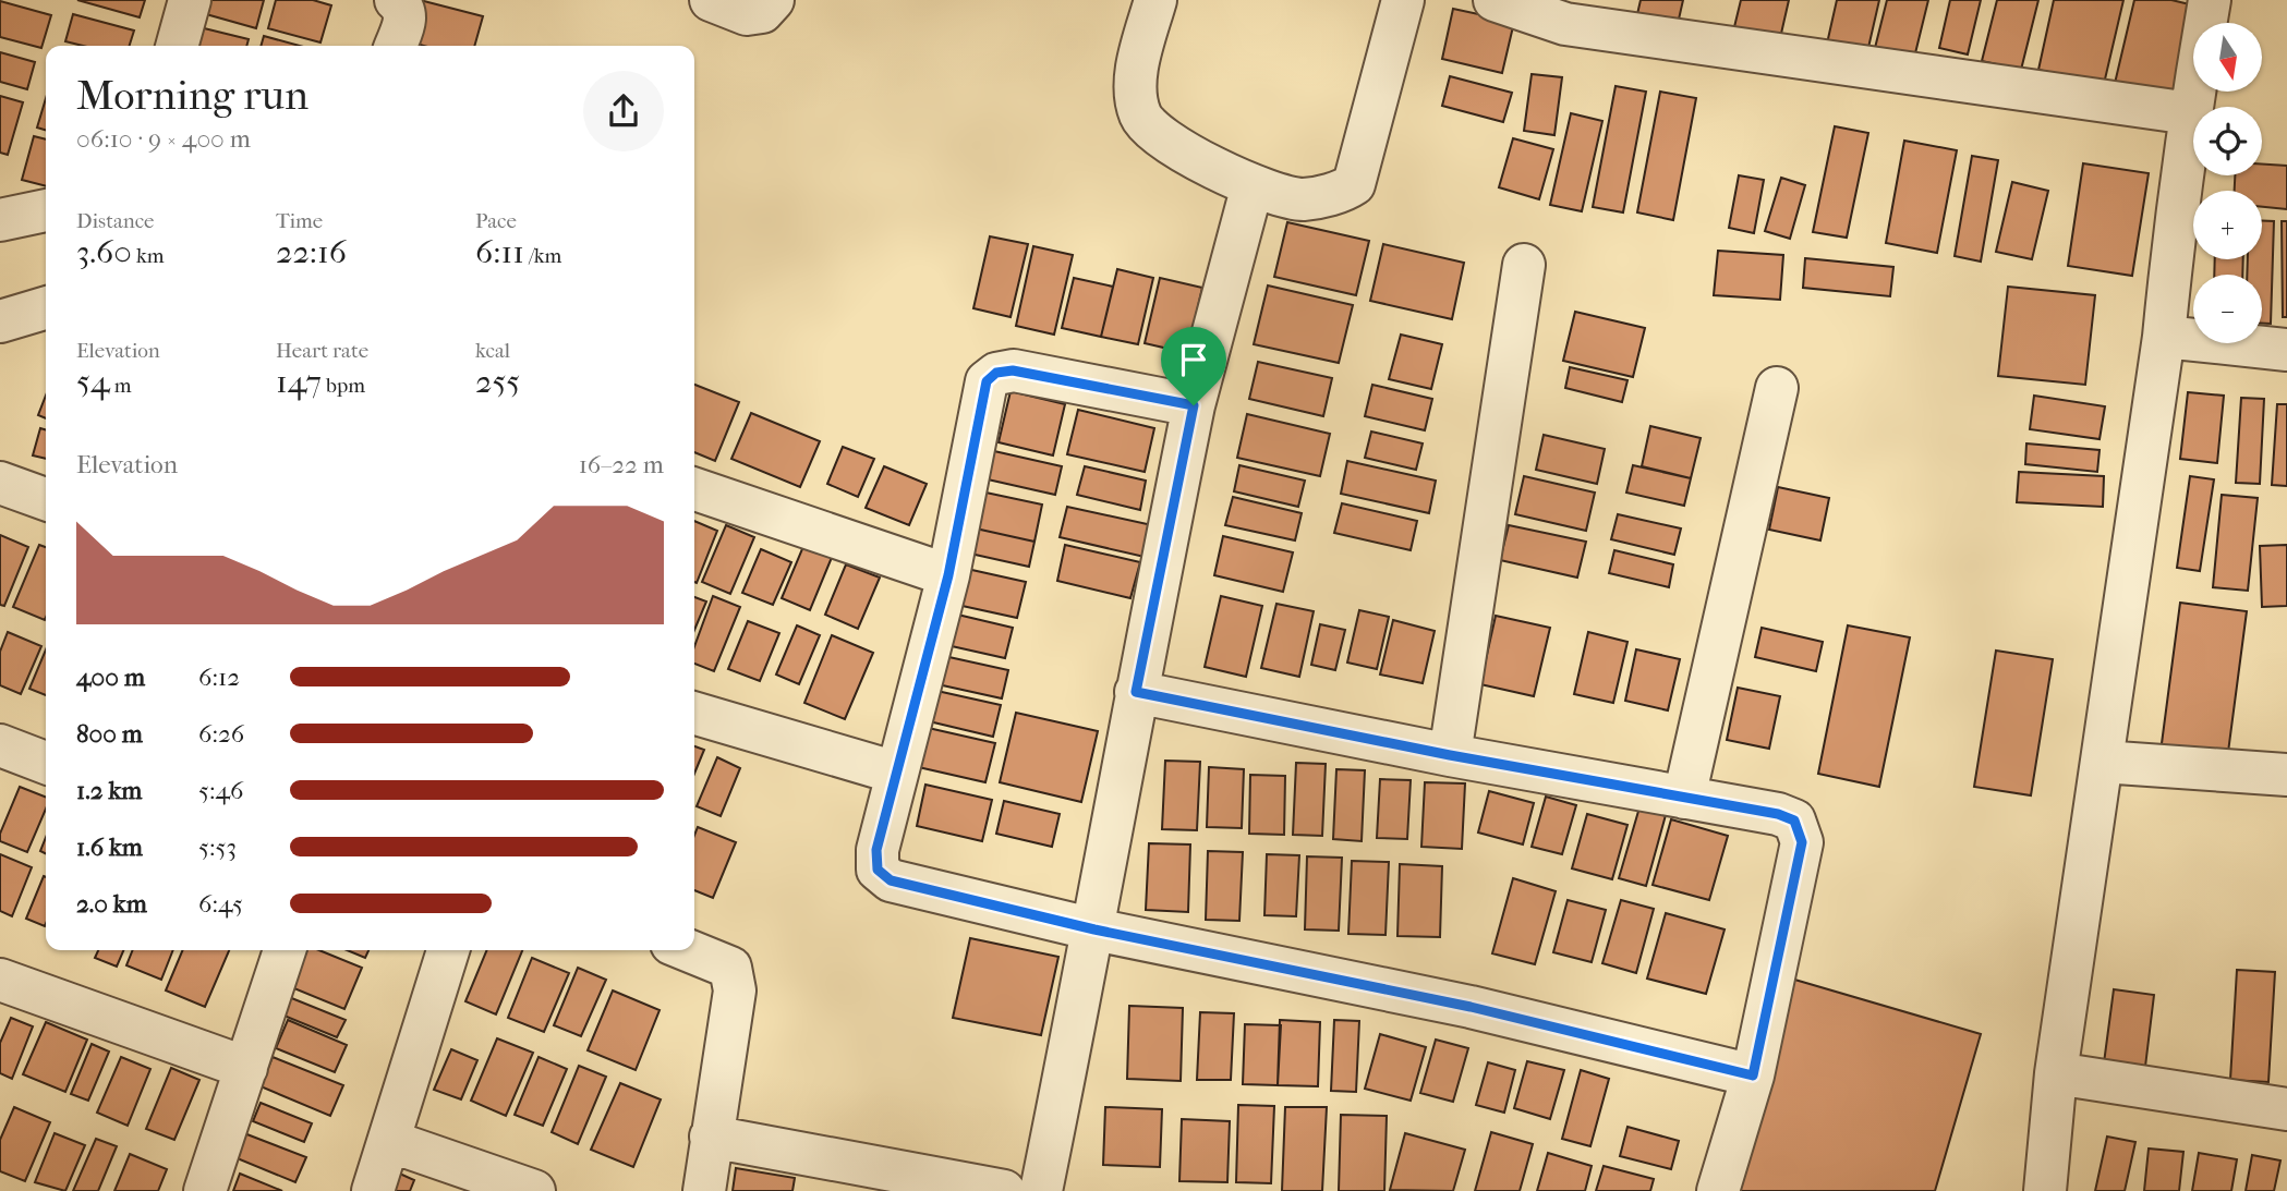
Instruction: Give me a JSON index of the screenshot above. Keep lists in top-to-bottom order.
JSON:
{
  "north": "bottom",
  "page": {
    "map_buttons": ["+", "−"],
    "heading": ["Morning run", "06:10 · 9 × 400 m"],
    "stats": [
      ["Distance", "3.60 km"],
      ["Time", "22:16"],
      ["Pace", "6:11 /km"],
      ["Elevation", "54 m"],
      ["Heart rate", "147 bpm"],
      ["kcal", "255"]
    ],
    "chart": ["Elevation", "16–22 m"],
    "list": [
      {
        "name": "400 m",
        "note": "6:12"
      },
      {
        "name": "800 m",
        "note": "6:26"
      },
      {
        "name": "1.2 km",
        "note": "5:46"
      },
      {
        "name": "1.6 km",
        "note": "5:53"
      },
      {
        "name": "2.0 km",
        "note": "6:45"
      }
    ]
  }
}
